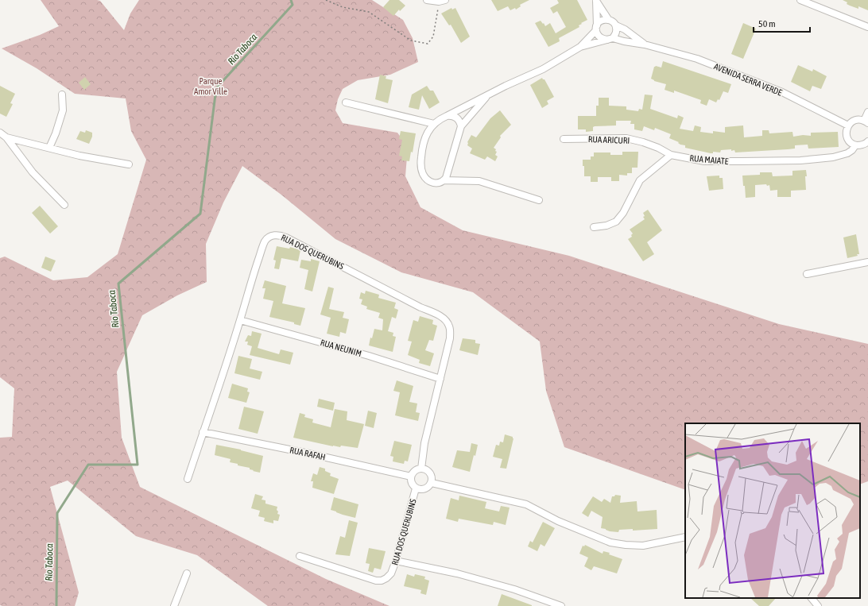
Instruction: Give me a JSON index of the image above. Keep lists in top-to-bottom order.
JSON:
{
  "streets": {
    "street": [
      "AVENIDA SERRA VERDE",
      "RUA ARICURI",
      "RUA MAIATE",
      "RUA DOS QUERUBINS",
      "RUA NEUNIM",
      "RUA RAFAH"
    ]
  },
  "crossings": [
    ["RUA ARICURI", "RUA MAIATE"],
    ["RUA DOS QUERUBINS", "RUA NEUNIM"],
    ["RUA DOS QUERUBINS", "RUA RAFAH"]
  ],
  "water": ["Rio Taboca"],
  "parks": ["Parque Amor Ville"],
  "scale_bar": "50 m"
}
